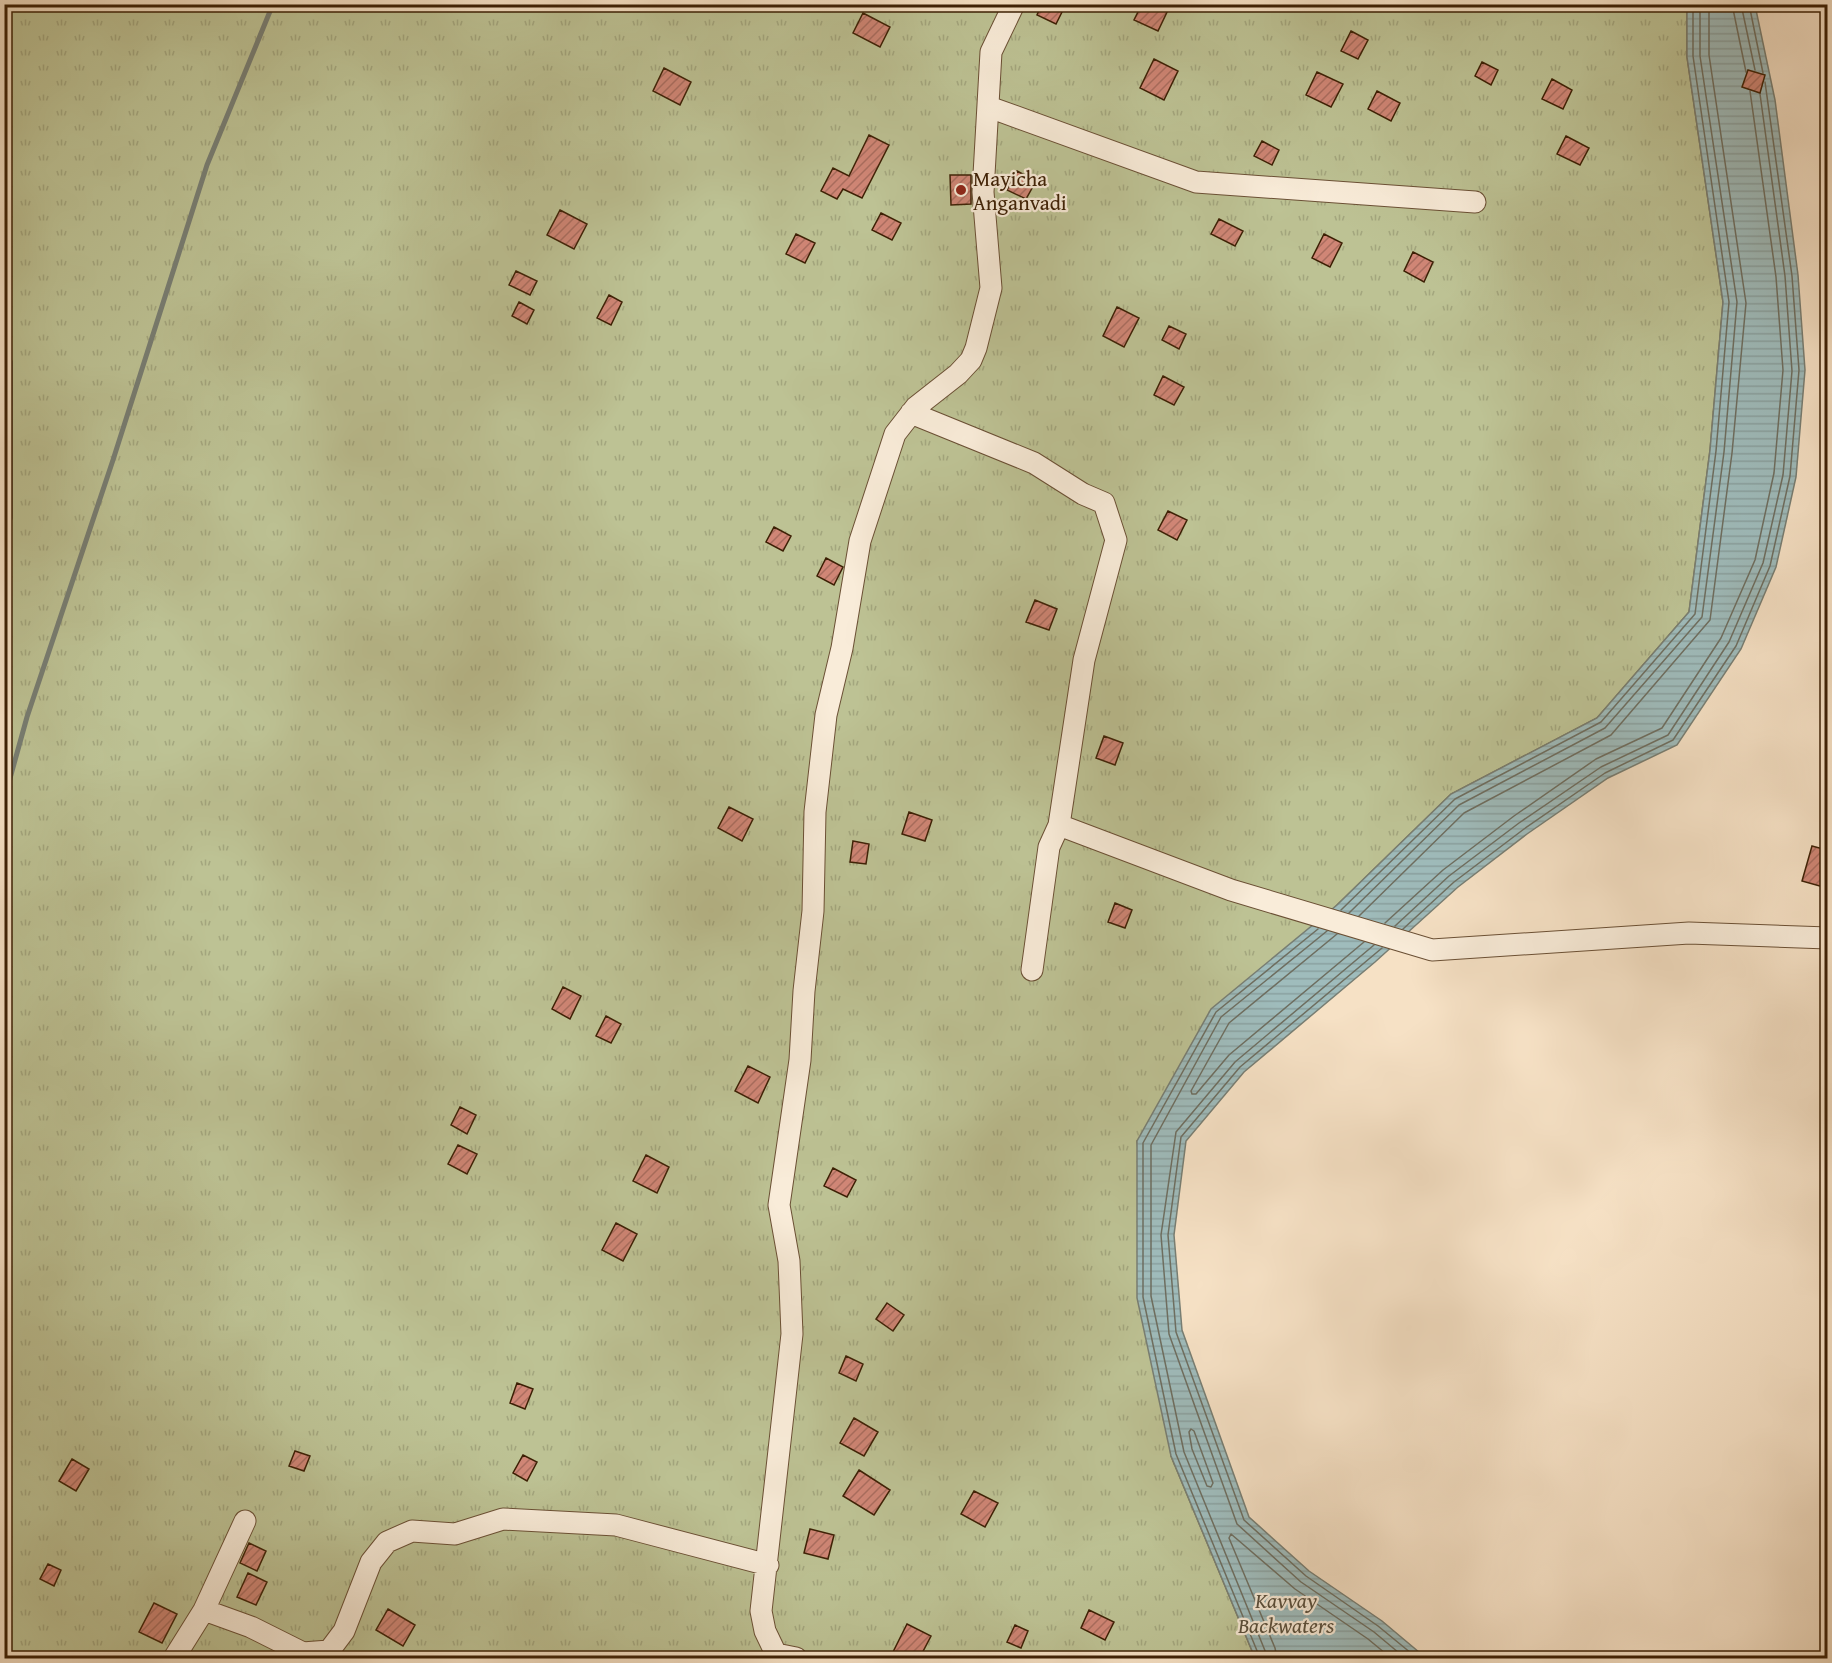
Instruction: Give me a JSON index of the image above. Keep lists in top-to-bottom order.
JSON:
{
  "water": ["Kavvay Backwaters"],
  "places": ["Mayicha Anganvadi"]
}
